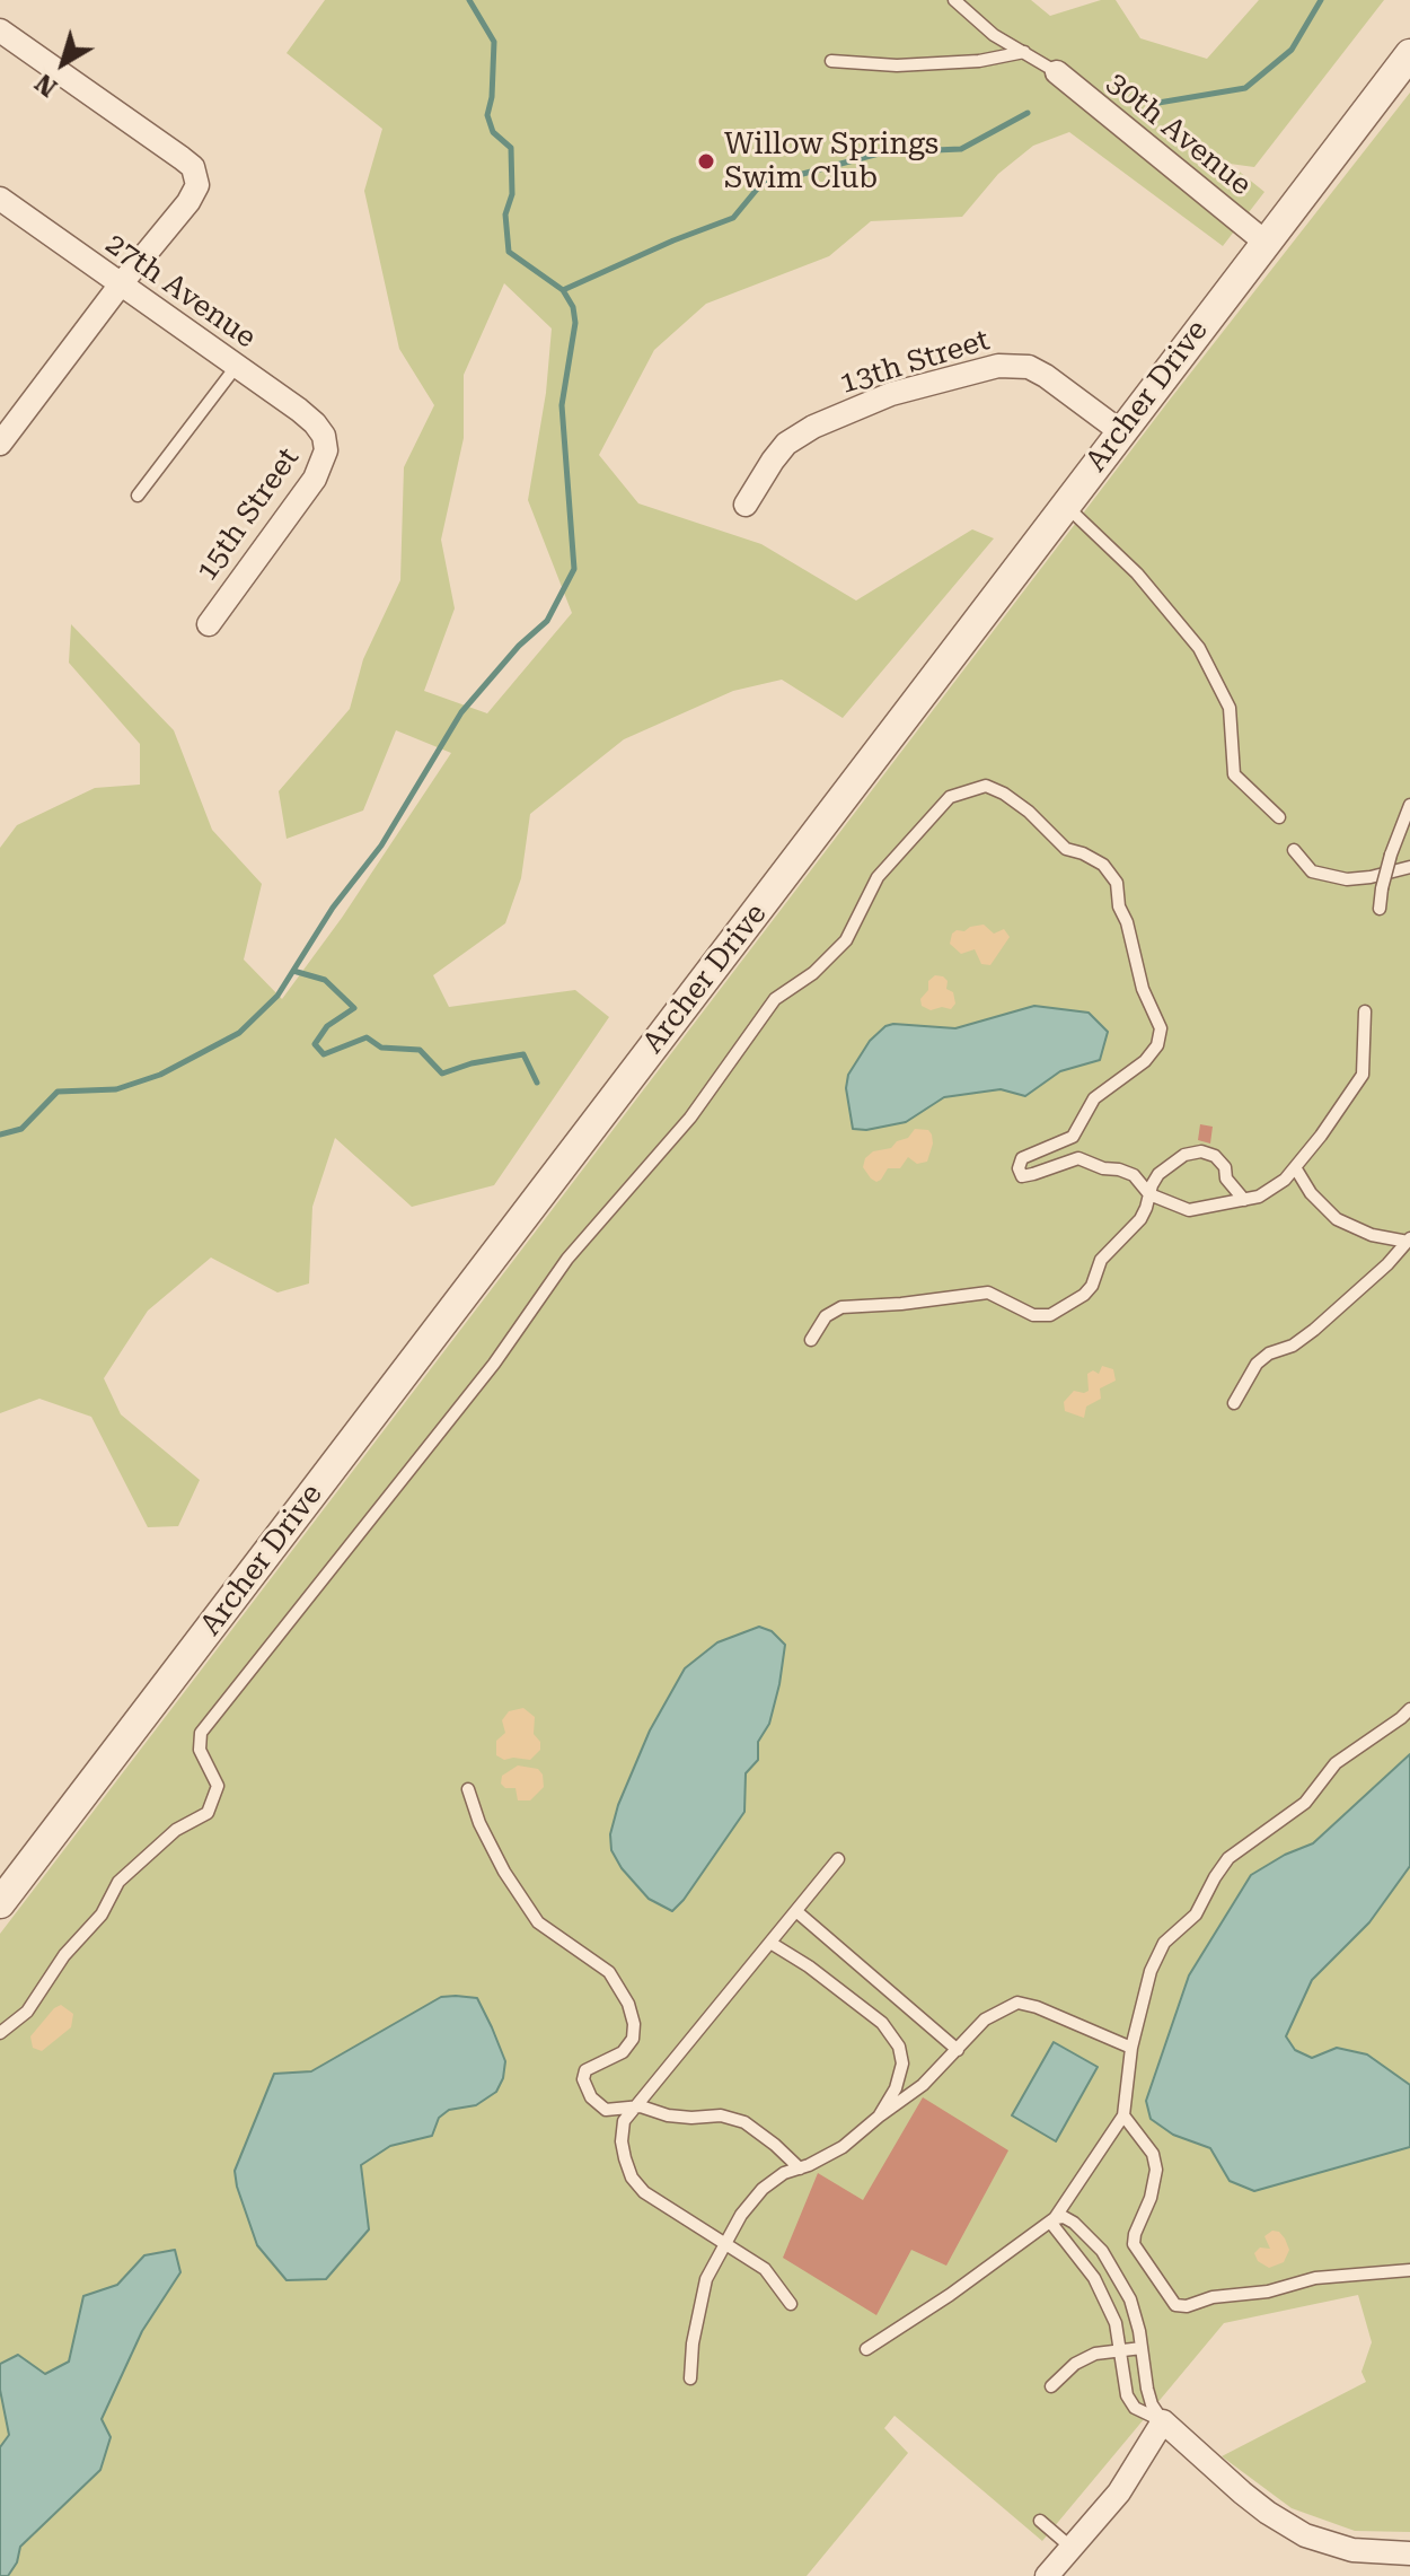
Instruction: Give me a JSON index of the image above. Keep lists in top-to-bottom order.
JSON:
{
  "streets": {
    "street": [
      "30th Avenue",
      "27th Avenue",
      "13th Street",
      "Archer Drive",
      "15th Street"
    ]
  },
  "crossings": [
    ["30th Avenue", "Archer Drive"],
    ["27th Avenue", "15th Street"],
    ["13th Street", "Archer Drive"]
  ],
  "places": ["Willow Springs Swim Club"],
  "north": "bottom left"
}
